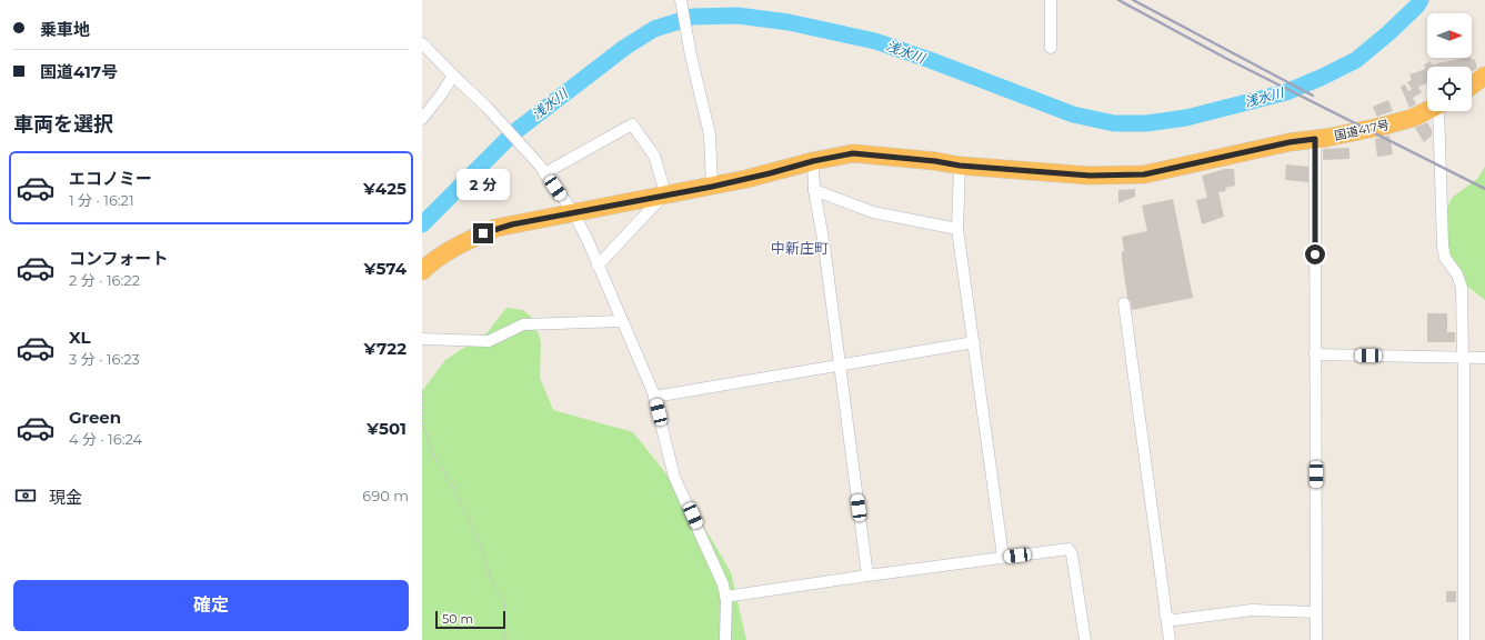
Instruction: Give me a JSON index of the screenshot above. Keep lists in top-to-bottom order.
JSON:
{
  "streets": {
    "highway": ["国道417号"]
  },
  "districts": ["中新庄町"],
  "water": ["浅水川"],
  "scale_bar": "50 m",
  "north": "right",
  "page": {
    "banner": ["乗車地", "国道417号"],
    "heading": "車両を選択",
    "list": [
      {
        "name": "エコノミー",
        "note": "1 分 · 16:21",
        "value": "¥425"
      },
      {
        "name": "コンフォート",
        "note": "2 分 · 16:22",
        "value": "¥574"
      },
      {
        "name": "XL",
        "note": "3 分 · 16:23",
        "value": "¥722"
      },
      {
        "name": "Green",
        "note": "4 分 · 16:24",
        "value": "¥501"
      }
    ],
    "bubble": "2 分",
    "pay": ["現金", "690 m"],
    "buttons": "確定",
    "scale": "50 m"
  }
}
